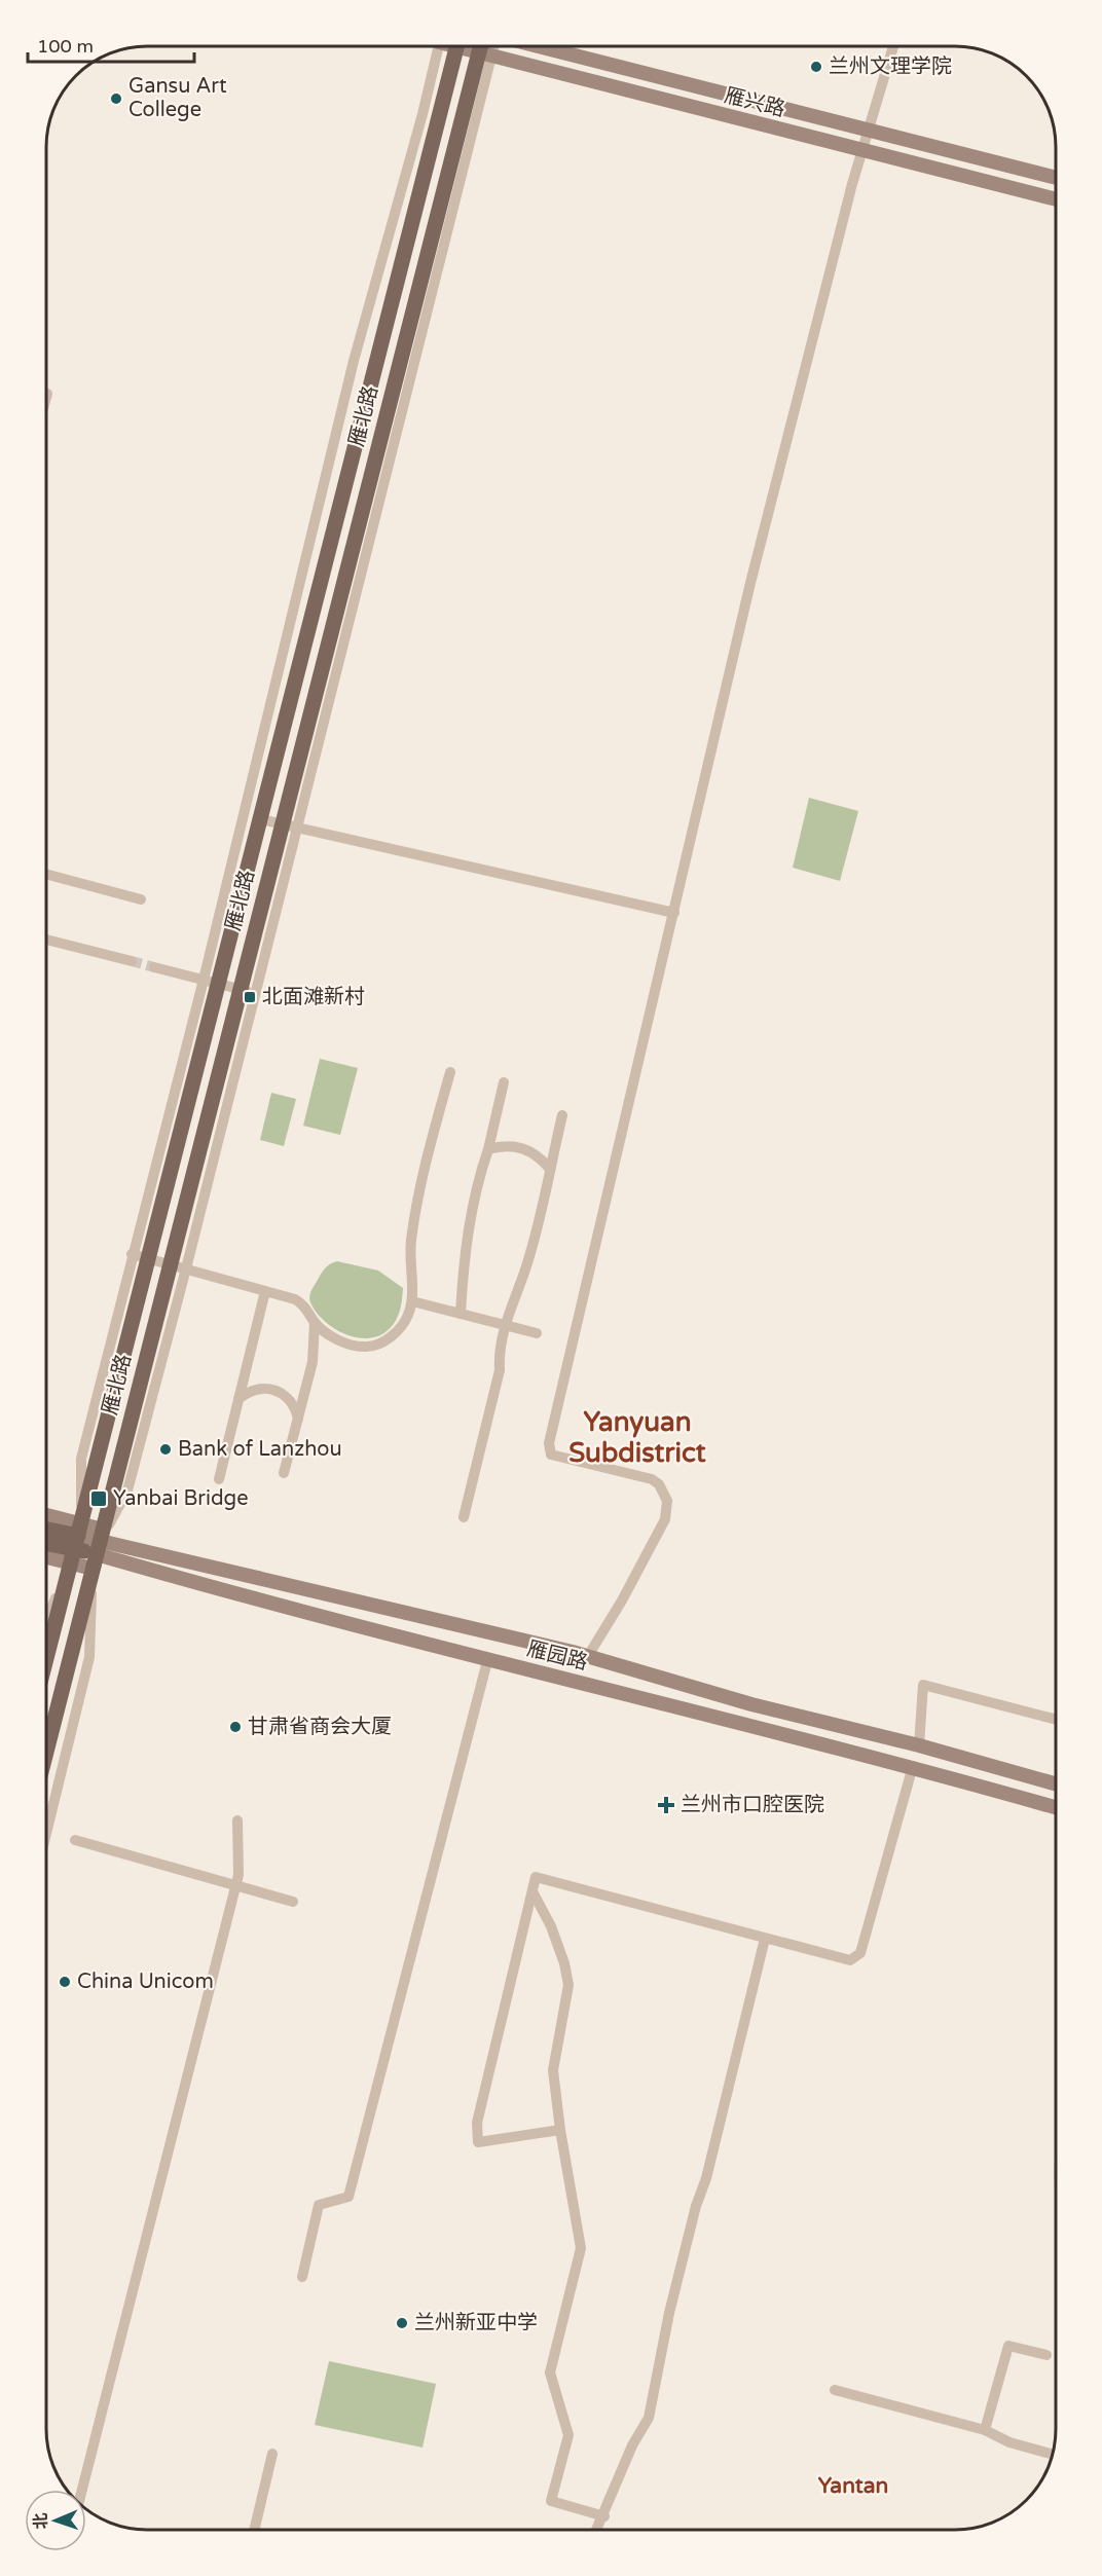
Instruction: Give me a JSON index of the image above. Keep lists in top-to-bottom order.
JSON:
{
  "streets": {
    "main road": ["雁兴路", "雁北路", "雁园路"]
  },
  "crossings": [
    ["雁兴路", "雁北路"],
    ["雁北路", "雁园路"]
  ],
  "districts": ["Yanyuan Subdistrict", "Yantan"],
  "places": {
    "other": [
      "兰州文理学院",
      "Gansu Art College",
      "Bank of Lanzhou",
      "甘肃省商会大厦",
      "China Unicom",
      "兰州新亚中学"
    ],
    "transit": ["北面滩新村", "Yanbai Bridge"],
    "health": ["兰州市口腔医院"]
  },
  "scale_bar": "100 m",
  "north": "left"
}
